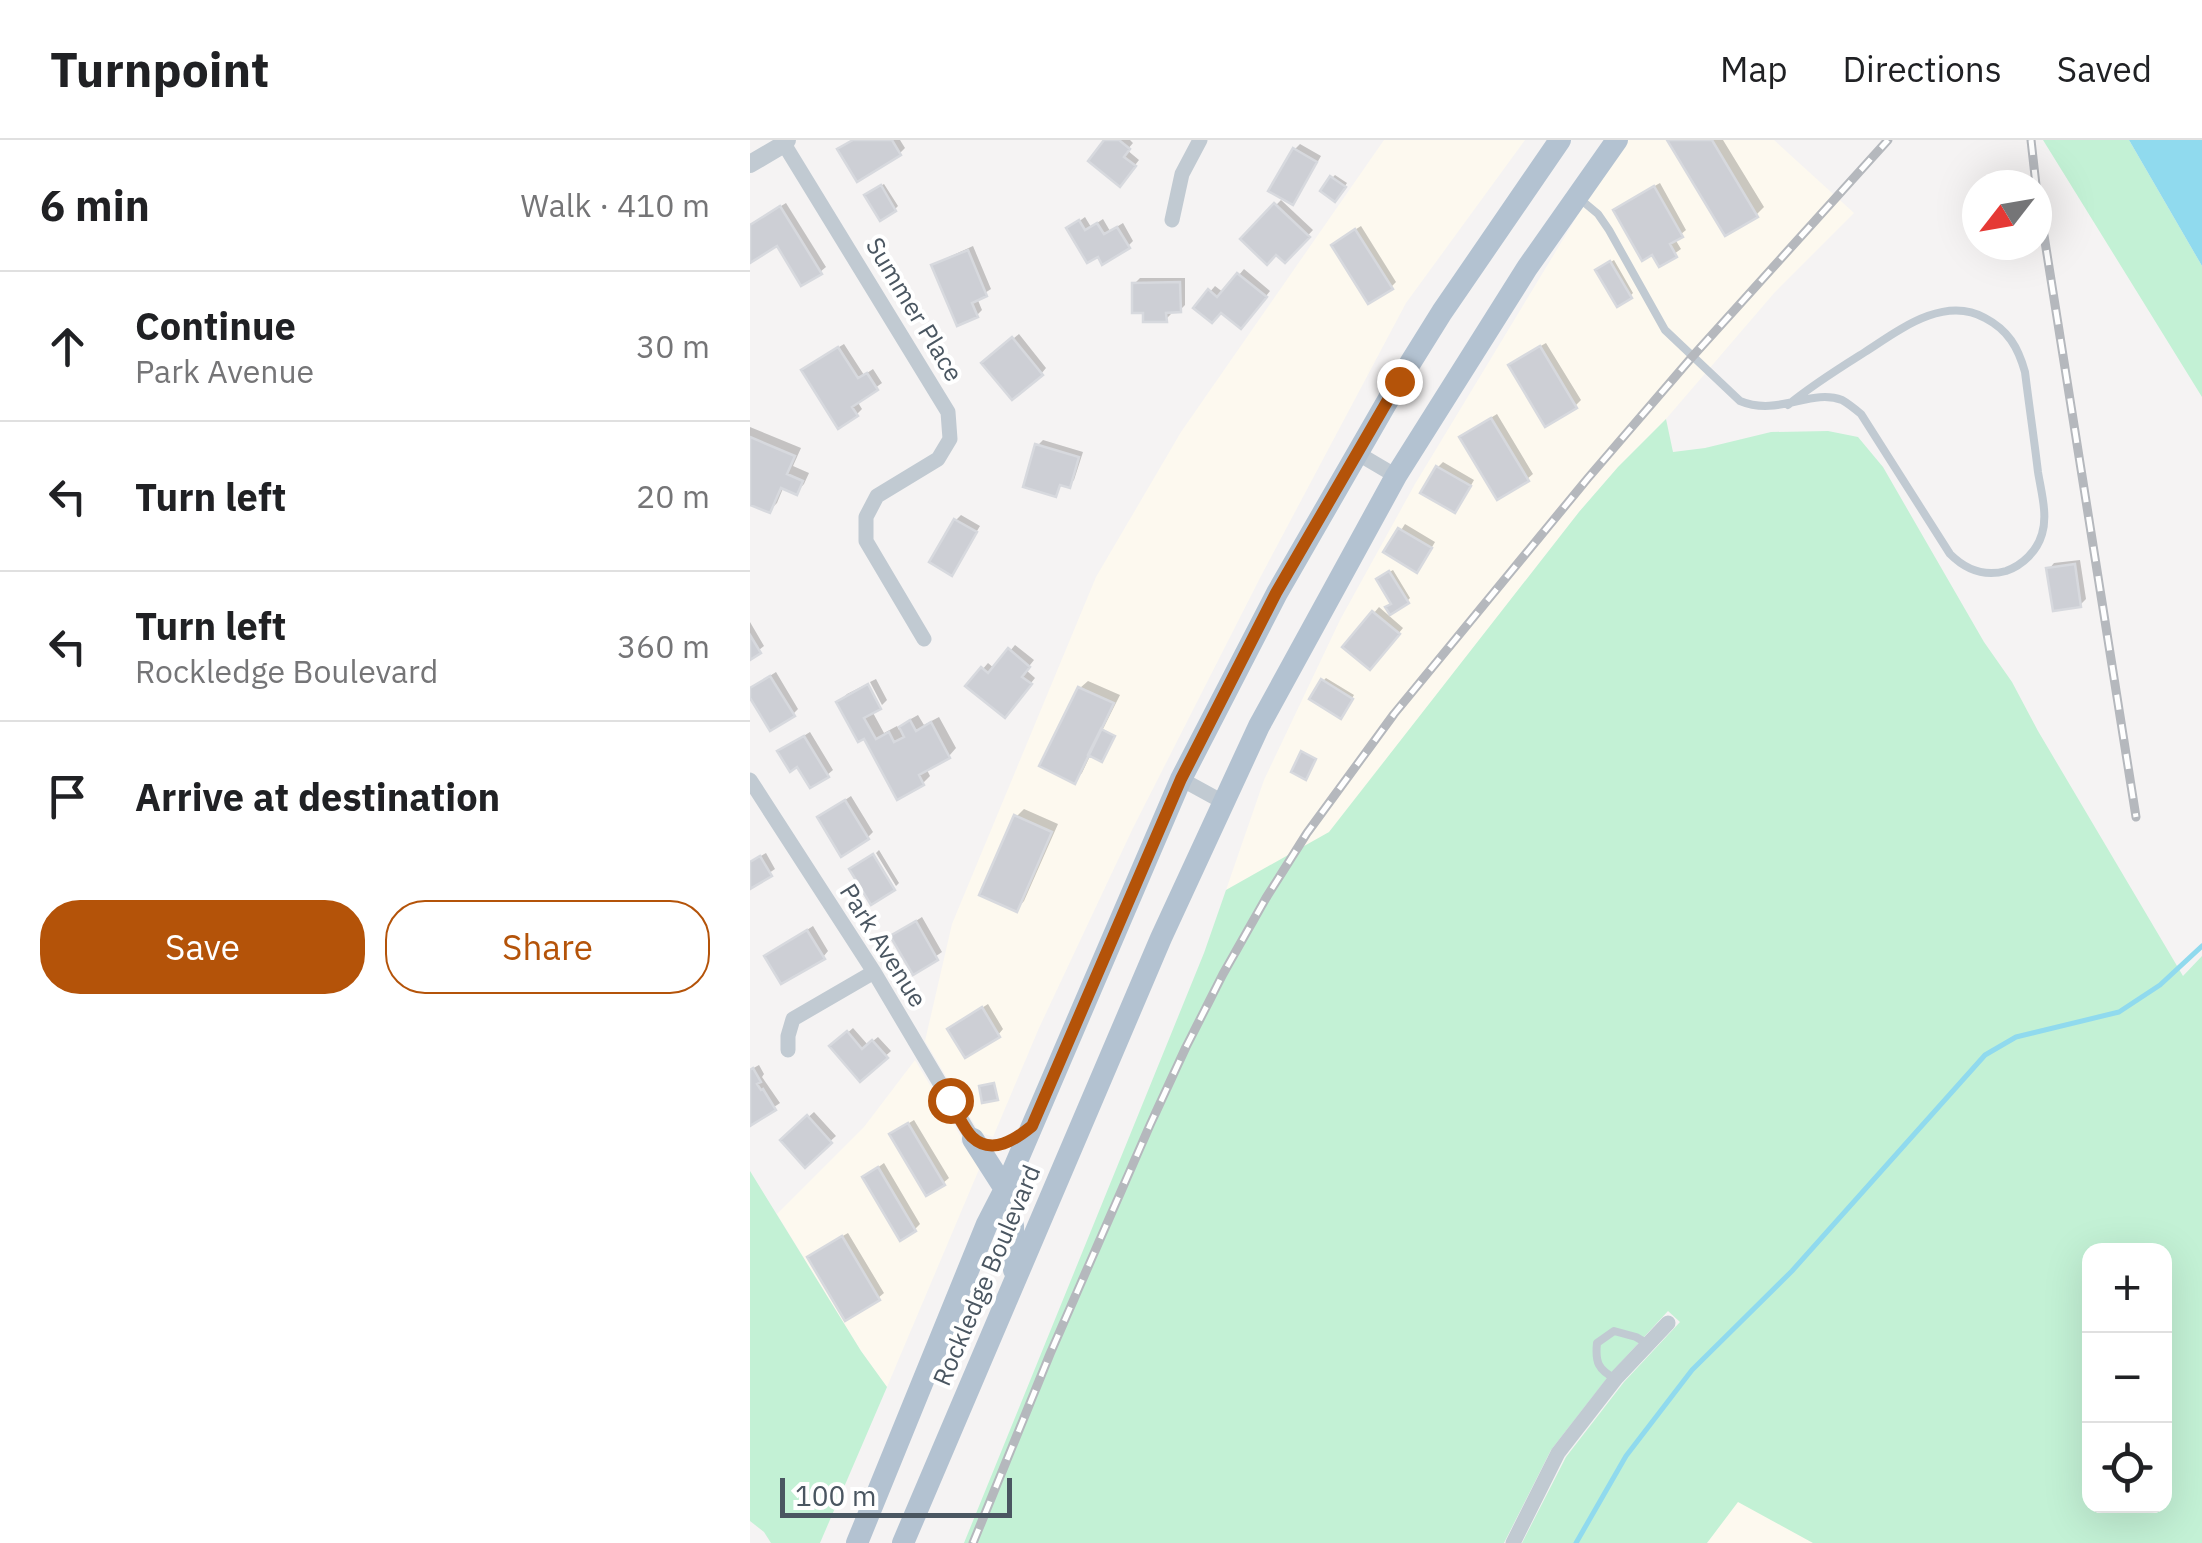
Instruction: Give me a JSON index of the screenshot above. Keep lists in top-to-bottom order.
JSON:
{
  "streets": {
    "main road": ["Rockledge Boulevard"],
    "street": ["Summer Place", "Park Avenue"]
  },
  "scale_bar": "100 m",
  "north": "bottom left",
  "page": {
    "header": "Turnpoint",
    "nav": ["Map", "Directions", "Saved"],
    "heading": ["6 min", "Walk · 410 m"],
    "list": [
      ["Continue", "Park Avenue", "30 m"],
      ["Turn left", "20 m"],
      ["Turn left", "Rockledge Boulevard", "360 m"],
      "Arrive at destination"
    ],
    "buttons": ["Save", "Share"],
    "map_buttons": ["+", "−"],
    "scale": "100 m"
  }
}
